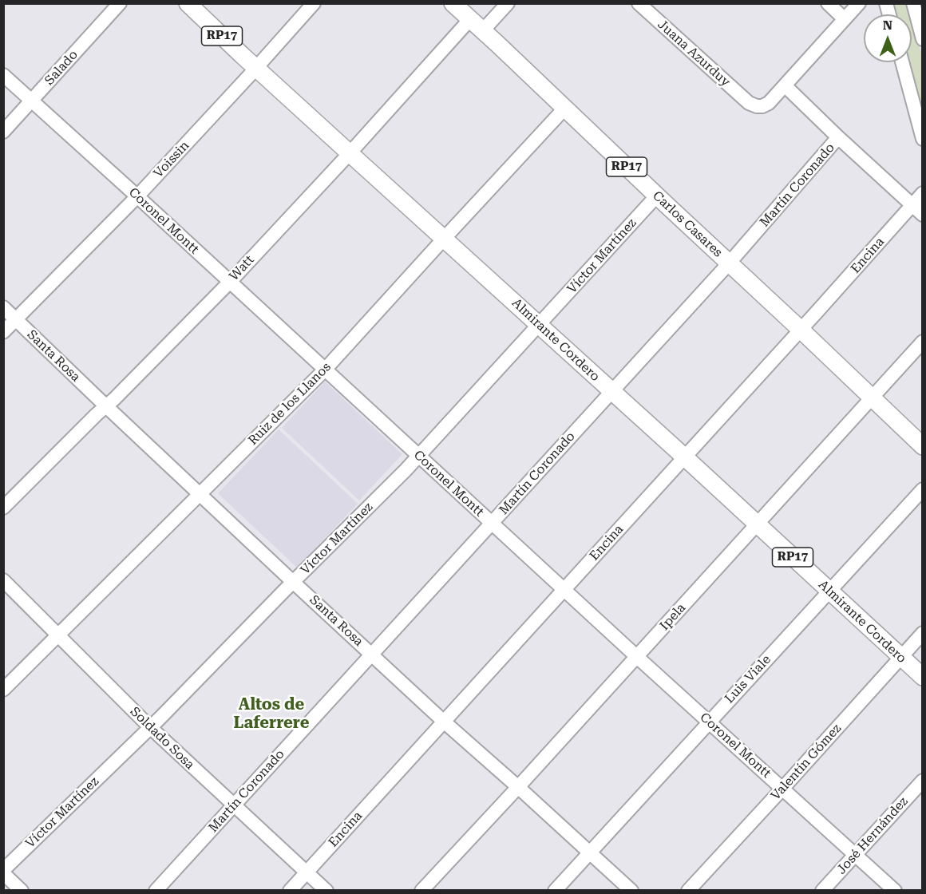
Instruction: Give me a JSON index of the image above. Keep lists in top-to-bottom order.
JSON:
{
  "streets": {
    "main road": ["RP17", "Carlos Casares", "Almirante Cordero"],
    "street": [
      "Juana Azurduy",
      "Salado",
      "Voissin",
      "Martín Coronado",
      "Coronel Montt",
      "Encina",
      "Víctor Martínez",
      "Watt",
      "Santa Rosa",
      "Ruiz de los Llanos",
      "Ipela",
      "Luis Viale",
      "Soldado Sosa",
      "Valentín Gómez",
      "José Hernández"
    ]
  },
  "crossings": [
    ["Salado", "Coronel Montt"],
    ["Voissin", "Coronel Montt"],
    ["Voissin", "Almirante Cordero"],
    ["Voissin", "Santa Rosa"],
    ["Martín Coronado", "Coronel Montt"],
    ["Martín Coronado", "Carlos Casares"],
    ["Martín Coronado", "Almirante Cordero"],
    ["Martín Coronado", "Santa Rosa"],
    ["Martín Coronado", "Soldado Sosa"],
    ["Coronel Montt", "Encina"],
    ["Coronel Montt", "Víctor Martínez"],
    ["Coronel Montt", "Watt"],
    ["Coronel Montt", "Ruiz de los Llanos"],
    ["Coronel Montt", "Ipela"],
    ["Coronel Montt", "Luis Viale"],
    ["Coronel Montt", "Valentín Gómez"],
    ["Coronel Montt", "José Hernández"],
    ["Carlos Casares", "Encina"],
    ["Carlos Casares", "Víctor Martínez"],
    ["Carlos Casares", "Watt"],
    ["Carlos Casares", "Ruiz de los Llanos"],
    ["Carlos Casares", "Ipela"],
    ["Encina", "Almirante Cordero"],
    ["Encina", "Santa Rosa"],
    ["Encina", "Soldado Sosa"],
    ["Víctor Martínez", "Almirante Cordero"],
    ["Víctor Martínez", "Santa Rosa"],
    ["Víctor Martínez", "Soldado Sosa"],
    ["Watt", "Almirante Cordero"],
    ["Watt", "Santa Rosa"],
    ["Almirante Cordero", "Ruiz de los Llanos"],
    ["Almirante Cordero", "Ipela"],
    ["Almirante Cordero", "Luis Viale"],
    ["Almirante Cordero", "Valentín Gómez"],
    ["Santa Rosa", "Ruiz de los Llanos"],
    ["Santa Rosa", "Ipela"],
    ["Santa Rosa", "Luis Viale"],
    ["Ruiz de los Llanos", "Soldado Sosa"]
  ],
  "districts": ["Altos de Laferrere"],
  "north": "top"
}
